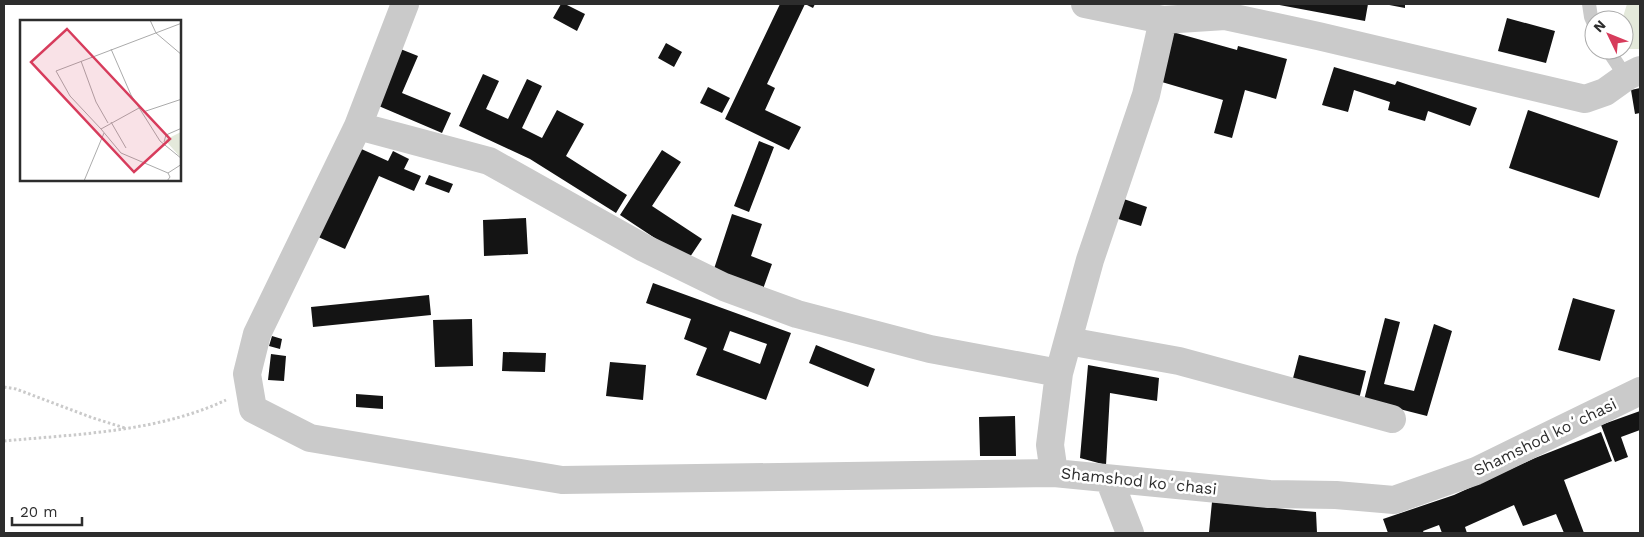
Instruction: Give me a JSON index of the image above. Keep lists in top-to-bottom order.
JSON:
{
  "streets": {
    "street": ["Shamshod koʻchasi"]
  },
  "scale_bar": "20 m",
  "north": "top left"
}
